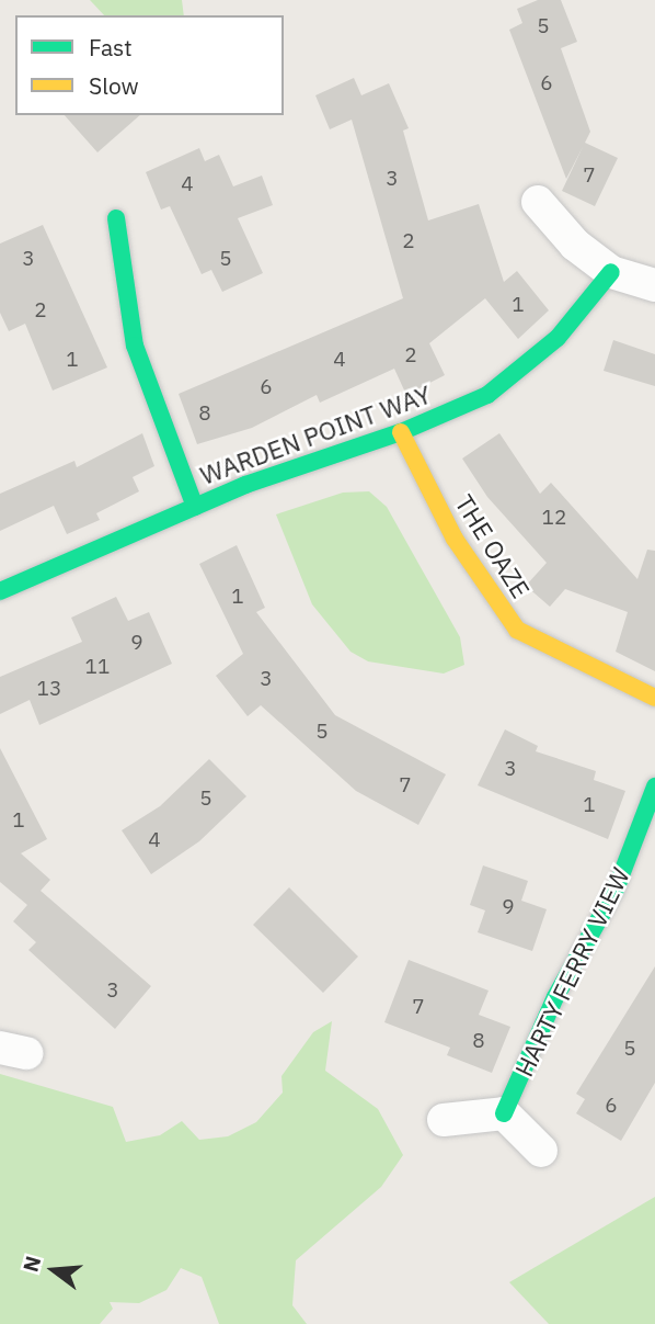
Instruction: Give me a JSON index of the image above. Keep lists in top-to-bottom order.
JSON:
{
  "streets": {
    "street": ["WARDEN POINT WAY", "THE OAZE", "HARTY FERRY VIEW"]
  },
  "crossings": [
    ["WARDEN POINT WAY", "THE OAZE"]
  ],
  "house_numbers": [
    "5",
    "6",
    "7",
    "3",
    "4",
    "2",
    "3",
    "5",
    "1",
    "2",
    "2",
    "1",
    "4",
    "6",
    "8",
    "12",
    "1",
    "9",
    "11",
    "3",
    "13",
    "5",
    "3",
    "7",
    "5",
    "1",
    "1",
    "4",
    "9",
    "3",
    "7",
    "8",
    "5",
    "6"
  ],
  "legend": ["Fast", "Slow"],
  "north": "left"
}
